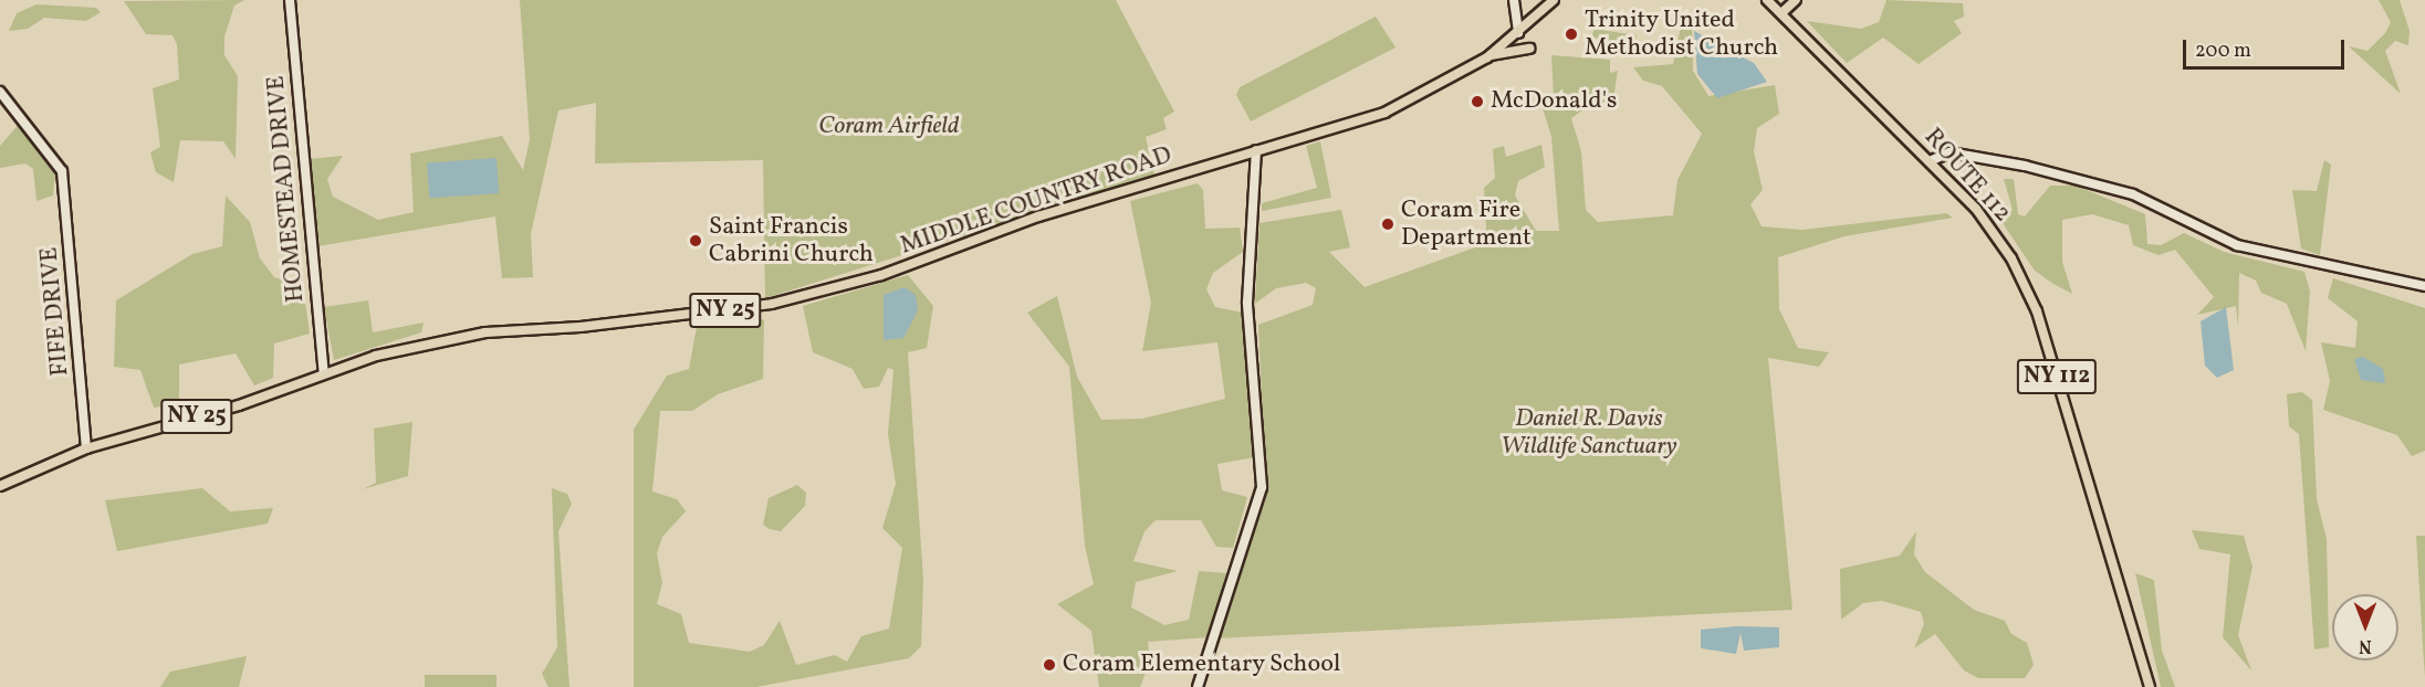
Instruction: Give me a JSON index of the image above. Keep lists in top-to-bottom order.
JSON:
{
  "streets": {
    "main road": [
      "ROUTE 112",
      "HOMESTEAD DRIVE",
      "MIDDLE COUNTRY ROAD",
      "NY 25",
      "FIFE DRIVE",
      "NY 112"
    ]
  },
  "crossings": [
    ["HOMESTEAD DRIVE", "MIDDLE COUNTRY ROAD"],
    ["MIDDLE COUNTRY ROAD", "FIFE DRIVE"]
  ],
  "parks": ["Coram Airfield", "Daniel R. Davis Wildlife Sanctuary"],
  "places": [
    "Trinity United Methodist Church",
    "McDonald's",
    "Coram Fire Department",
    "Saint Francis Cabrini Church",
    "Coram Elementary School"
  ],
  "scale_bar": "200 m",
  "north": "bottom"
}
